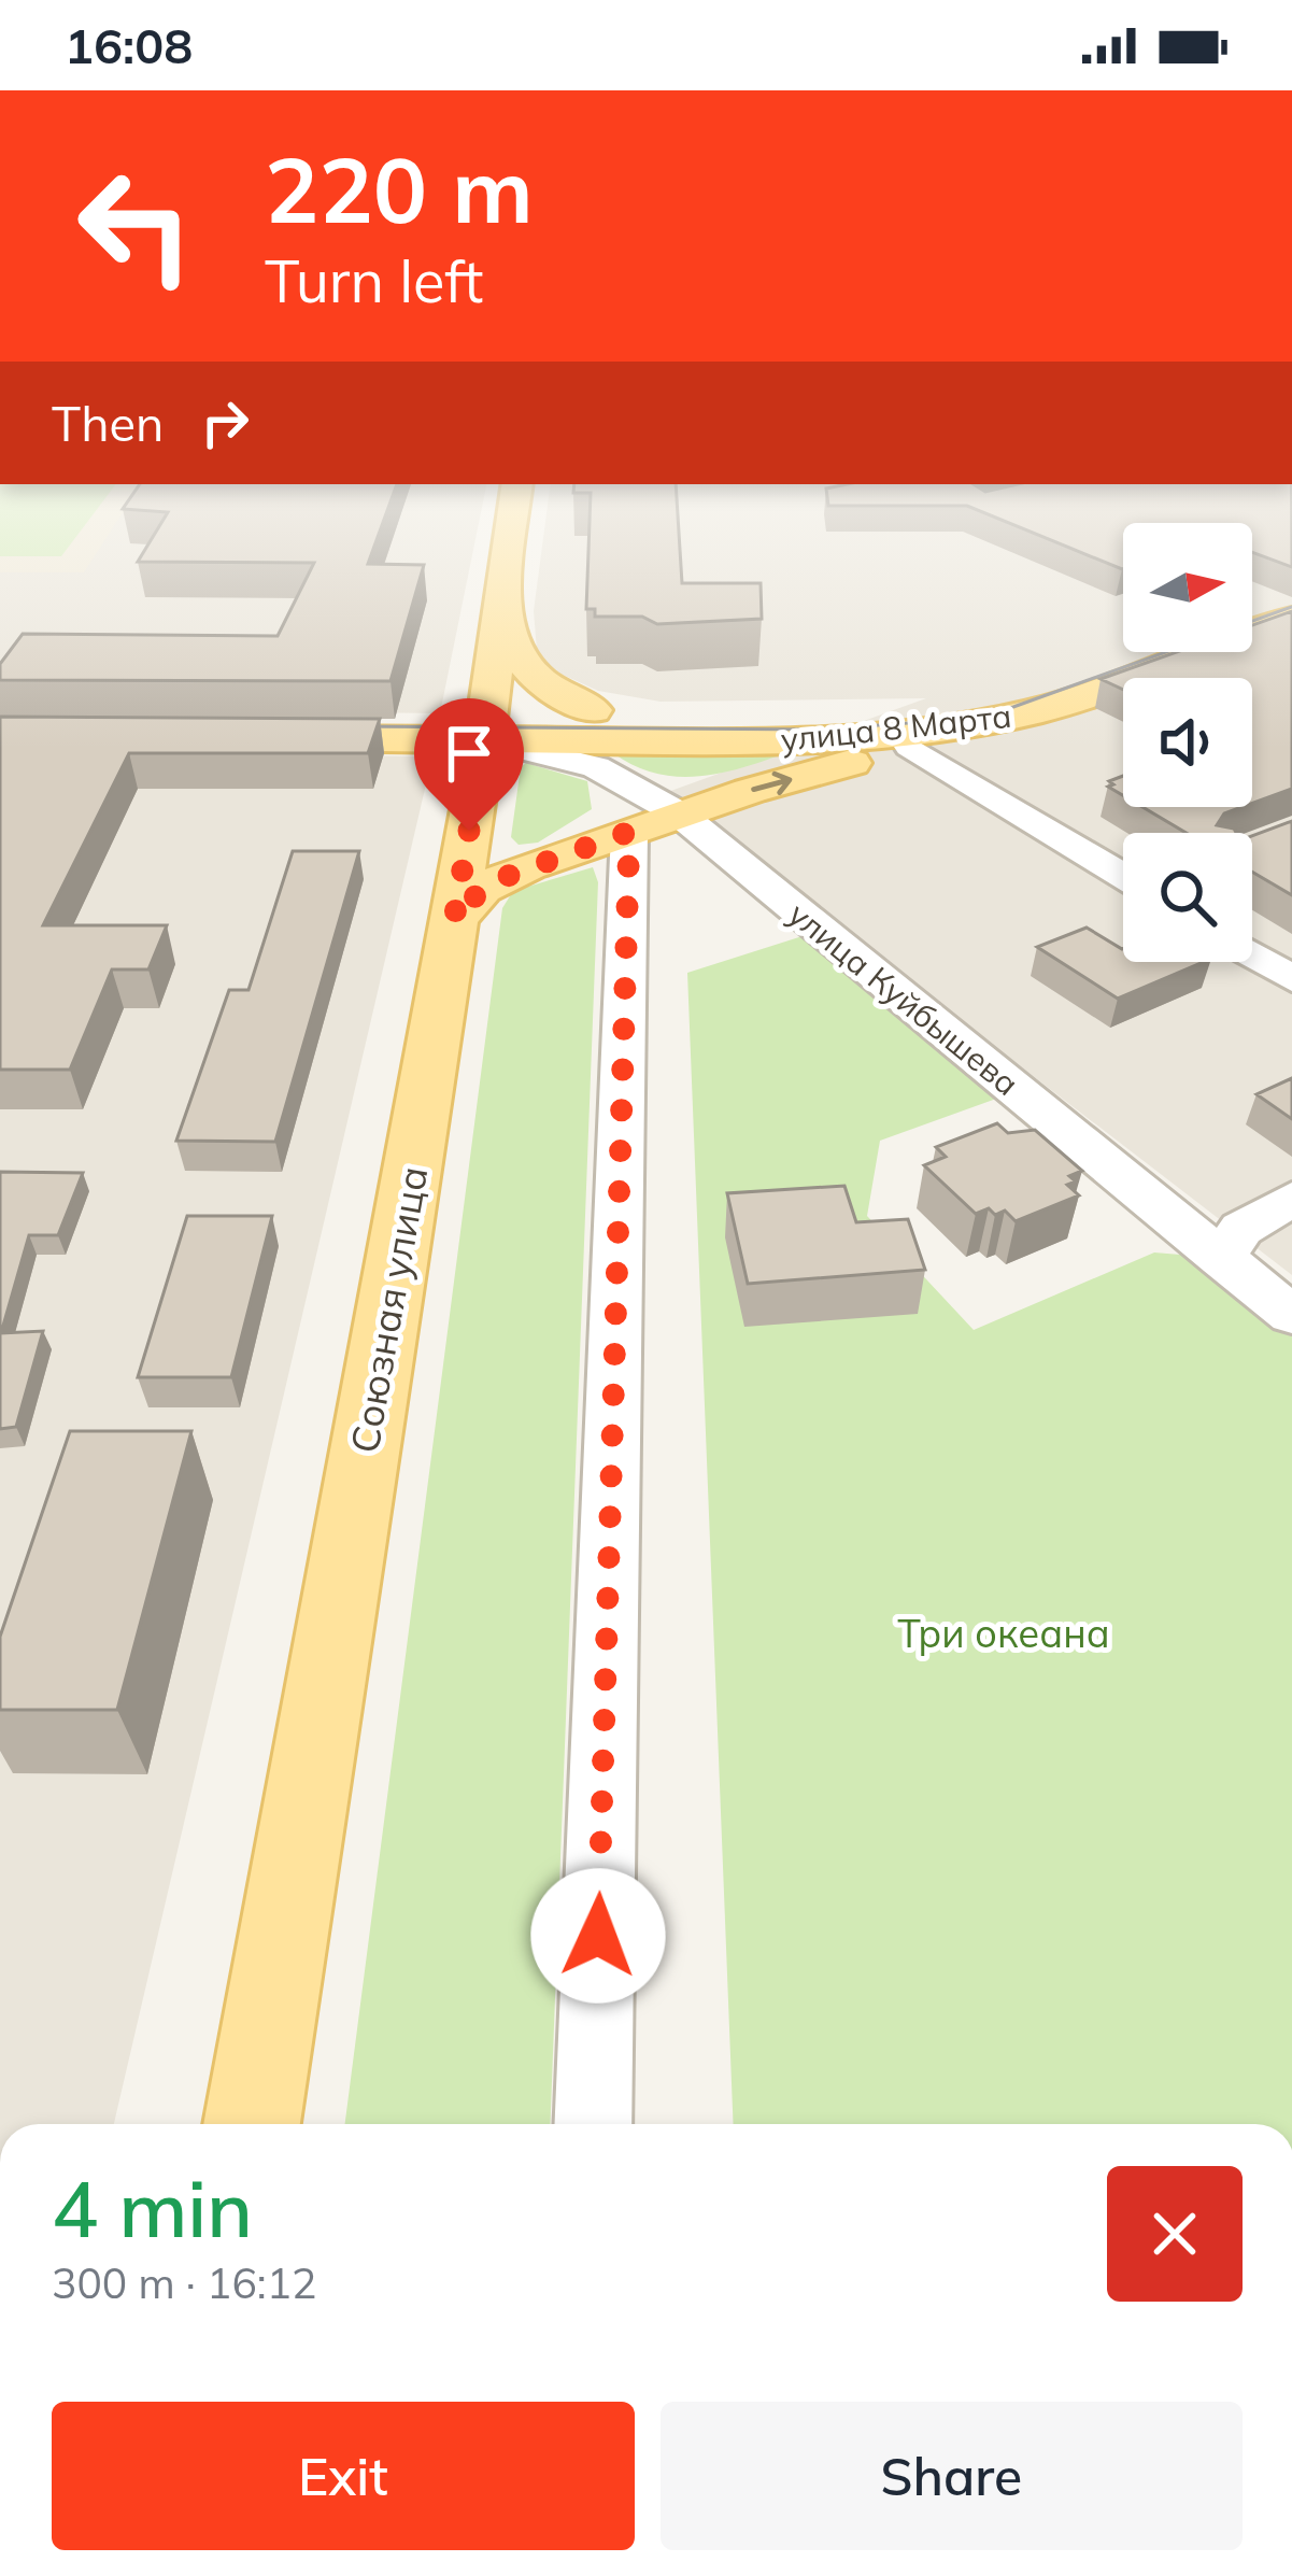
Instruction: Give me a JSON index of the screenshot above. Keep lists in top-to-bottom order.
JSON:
{
  "streets": {
    "main road": ["улица 8 Марта", "Союзная улица"],
    "street": ["улица Куйбышева"]
  },
  "crossings": [
    ["улица 8 Марта", "улица Куйбышева"],
    ["улица 8 Марта", "Союзная улица"],
    ["улица Куйбышева", "Союзная улица"]
  ],
  "parks": ["Три океана"],
  "north": "right",
  "page": {
    "status": "16:08",
    "turn": ["220 m", "Turn left"],
    "then": "Then",
    "heading": ["4 min", "300 m · 16:12"],
    "buttons": ["Exit", "Share"]
  }
}
